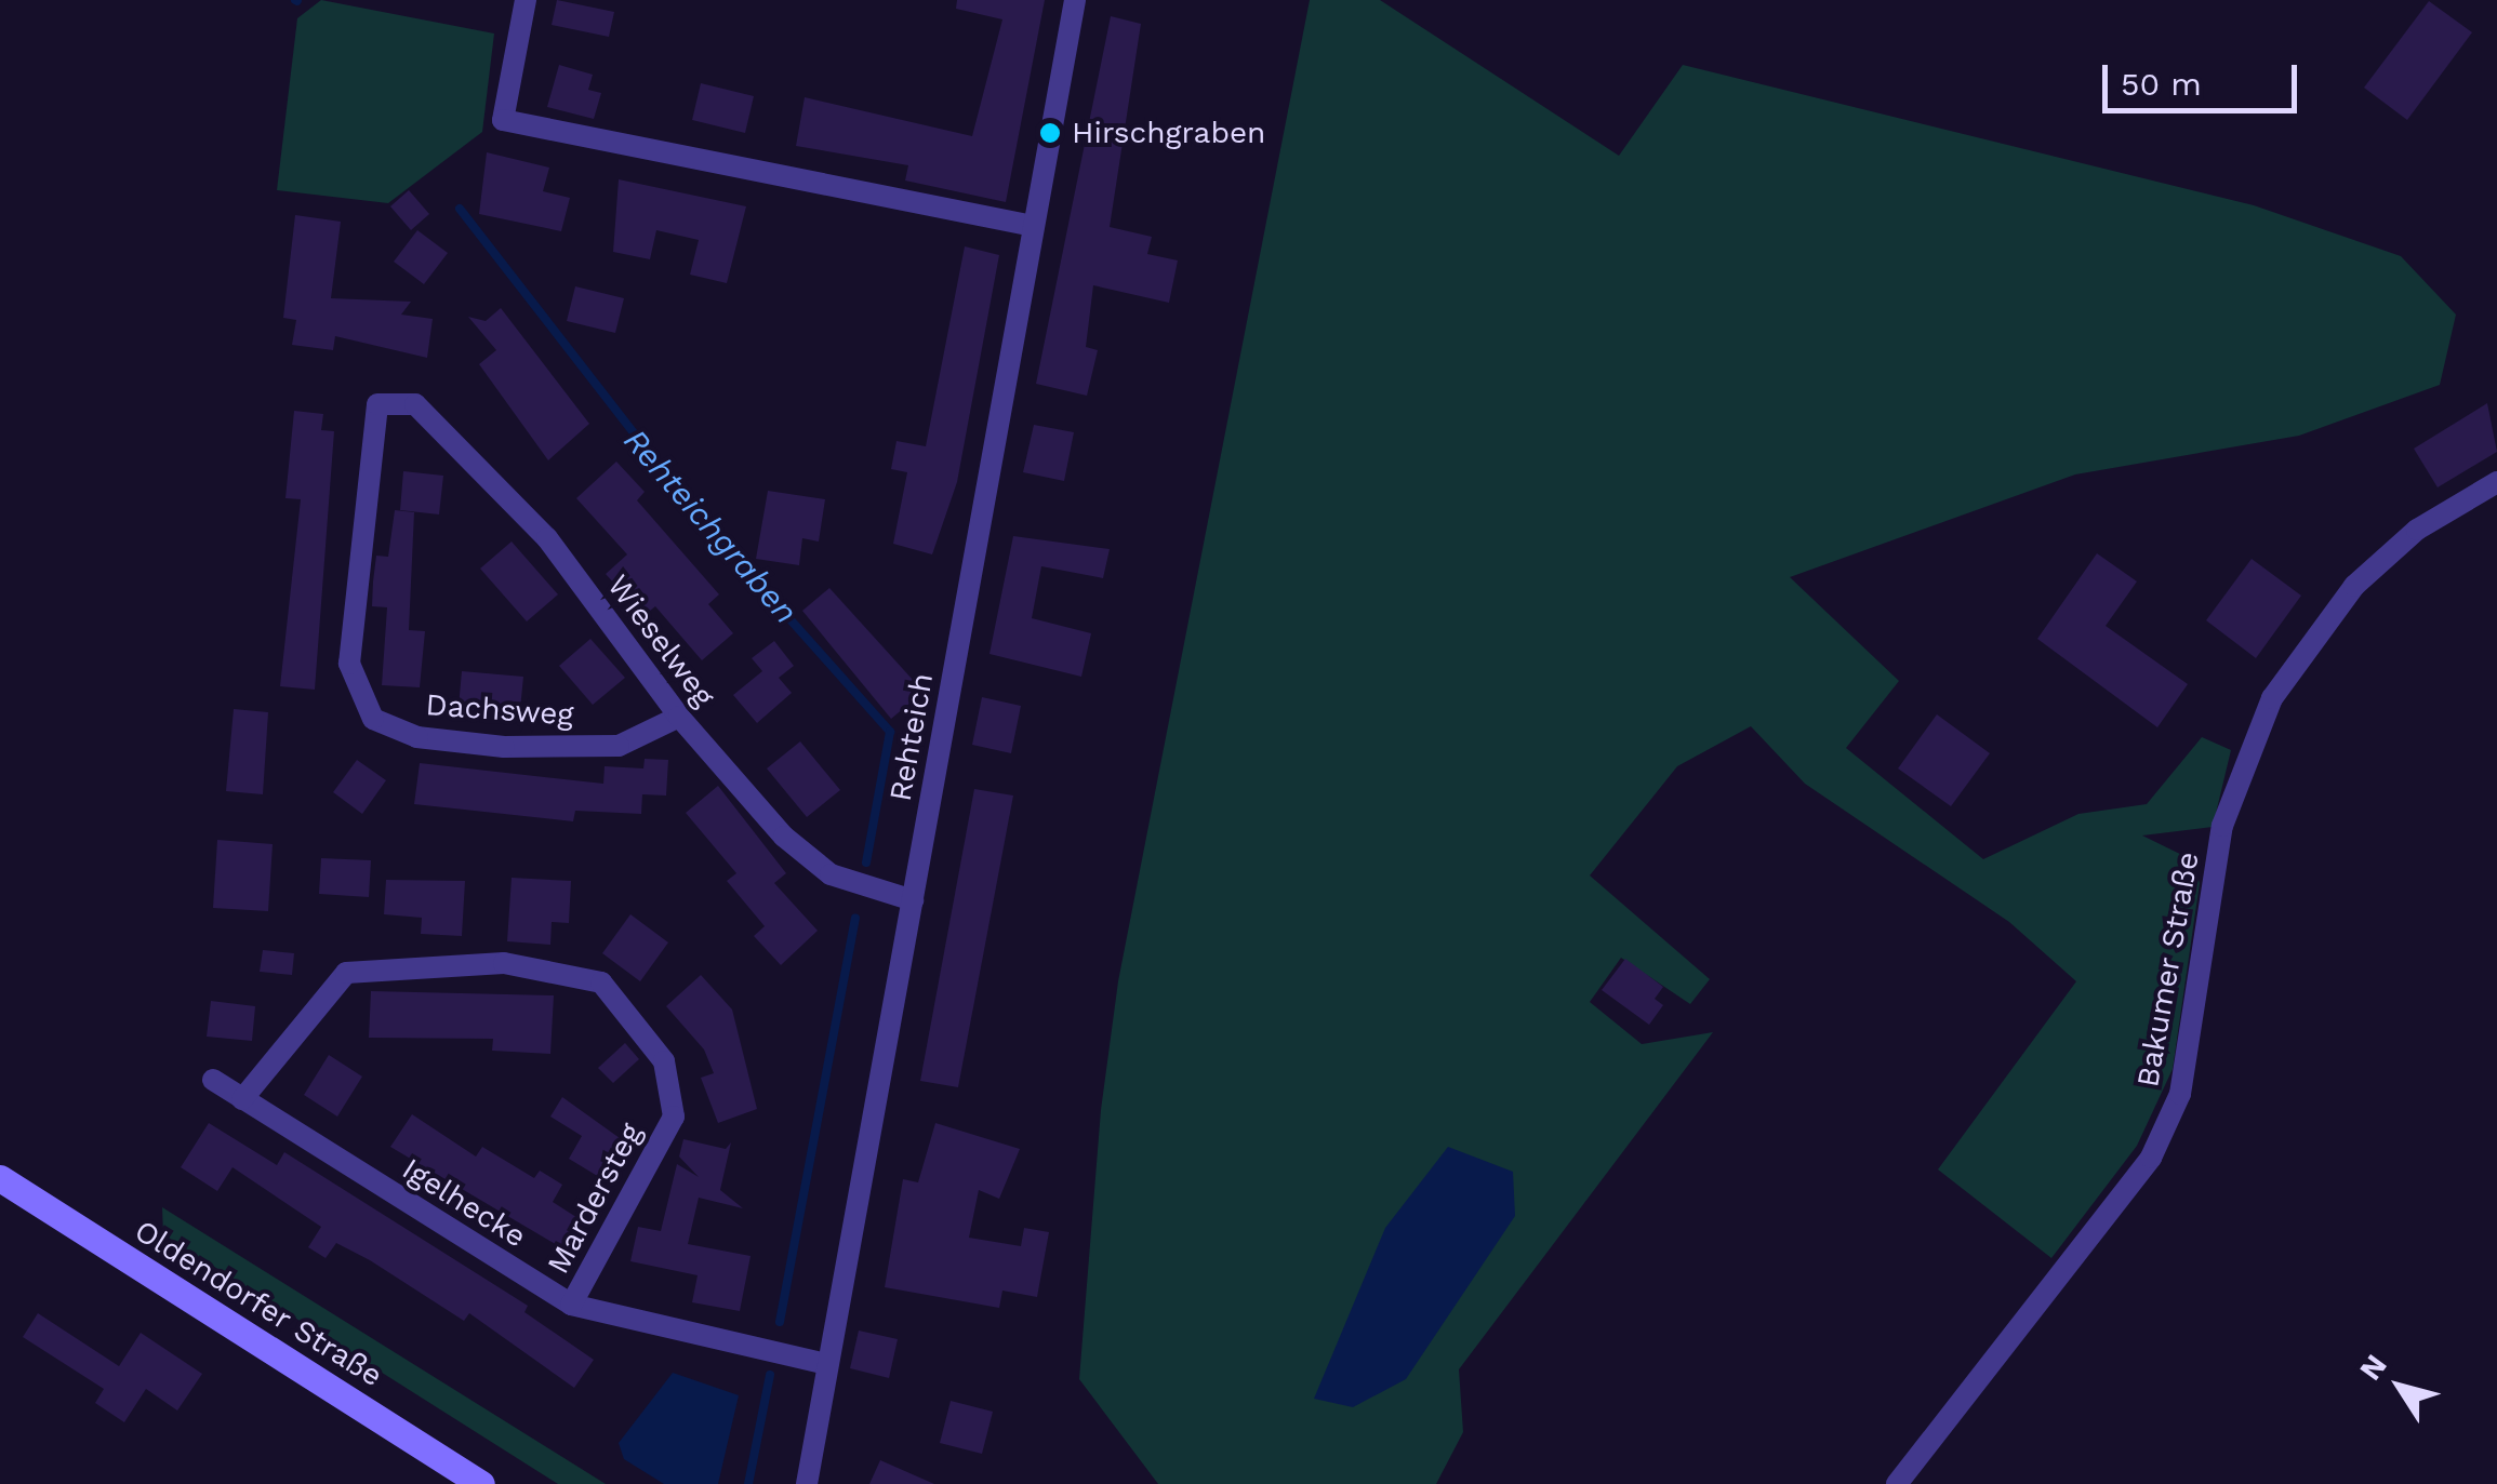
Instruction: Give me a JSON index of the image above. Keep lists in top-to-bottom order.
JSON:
{
  "streets": {
    "main road": ["Oldendorfer Straße"],
    "street": [
      "Wieselweg",
      "Dachsweg",
      "Rehteich",
      "Bakumer Straße",
      "Mardersteg",
      "Igelhecke"
    ]
  },
  "crossings": [
    ["Wieselweg", "Dachsweg"],
    ["Wieselweg", "Rehteich"],
    ["Rehteich", "Igelhecke"],
    ["Mardersteg", "Igelhecke"]
  ],
  "water": ["Rehteichgraben"],
  "places": ["Hirschgraben"],
  "scale_bar": "50 m",
  "north": "top left"
}
